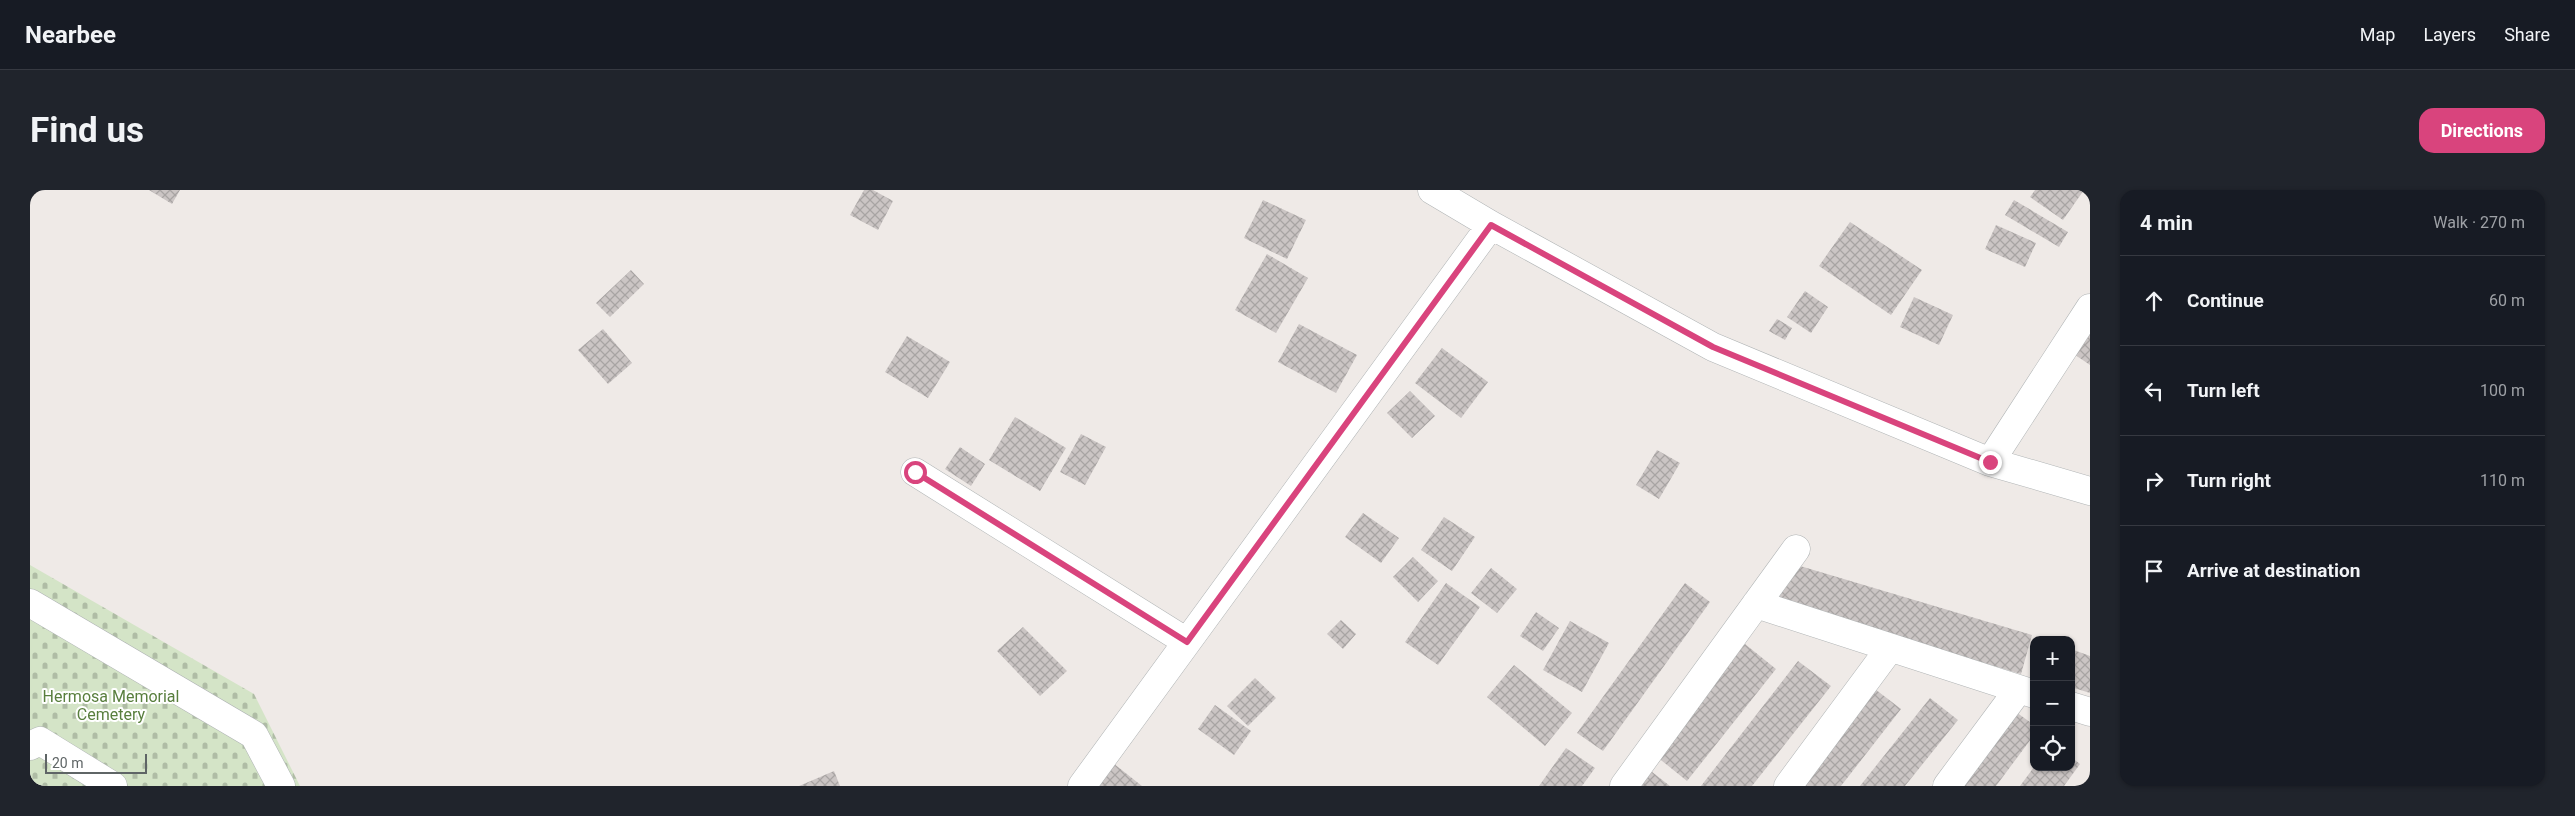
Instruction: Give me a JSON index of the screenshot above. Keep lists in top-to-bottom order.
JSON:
{
  "parks": ["Hermosa Memorial Cemetery"],
  "scale_bar": "20 m",
  "page": {
    "header": "Nearbee",
    "nav": ["Map", "Layers", "Share"],
    "buttons": "Directions",
    "title": "Find us",
    "heading": ["4 min", "Walk · 270 m"],
    "list": [
      ["Continue", "60 m"],
      ["Turn left", "100 m"],
      ["Turn right", "110 m"],
      "Arrive at destination"
    ],
    "map_buttons": ["+", "−"],
    "scale": "20 m"
  }
}
